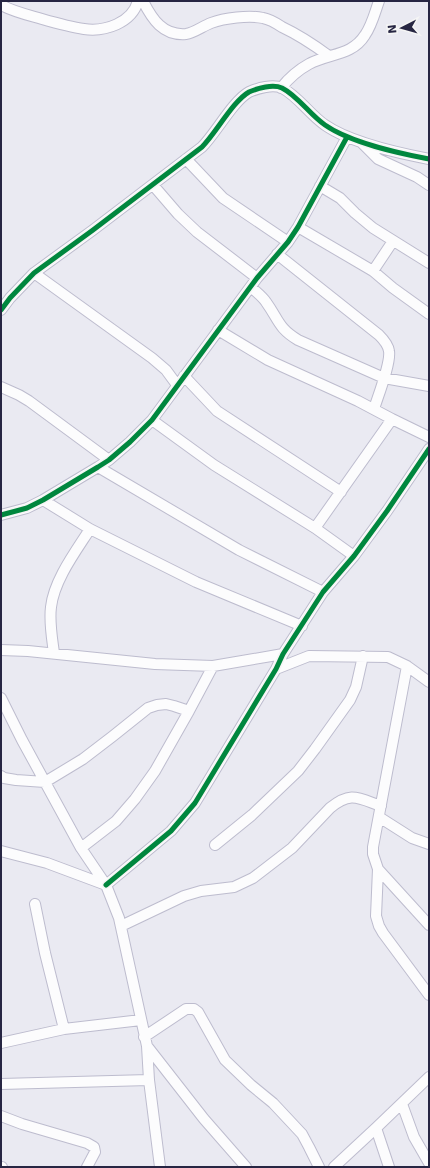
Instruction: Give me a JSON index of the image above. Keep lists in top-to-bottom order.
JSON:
{
  "north": "left"
}
